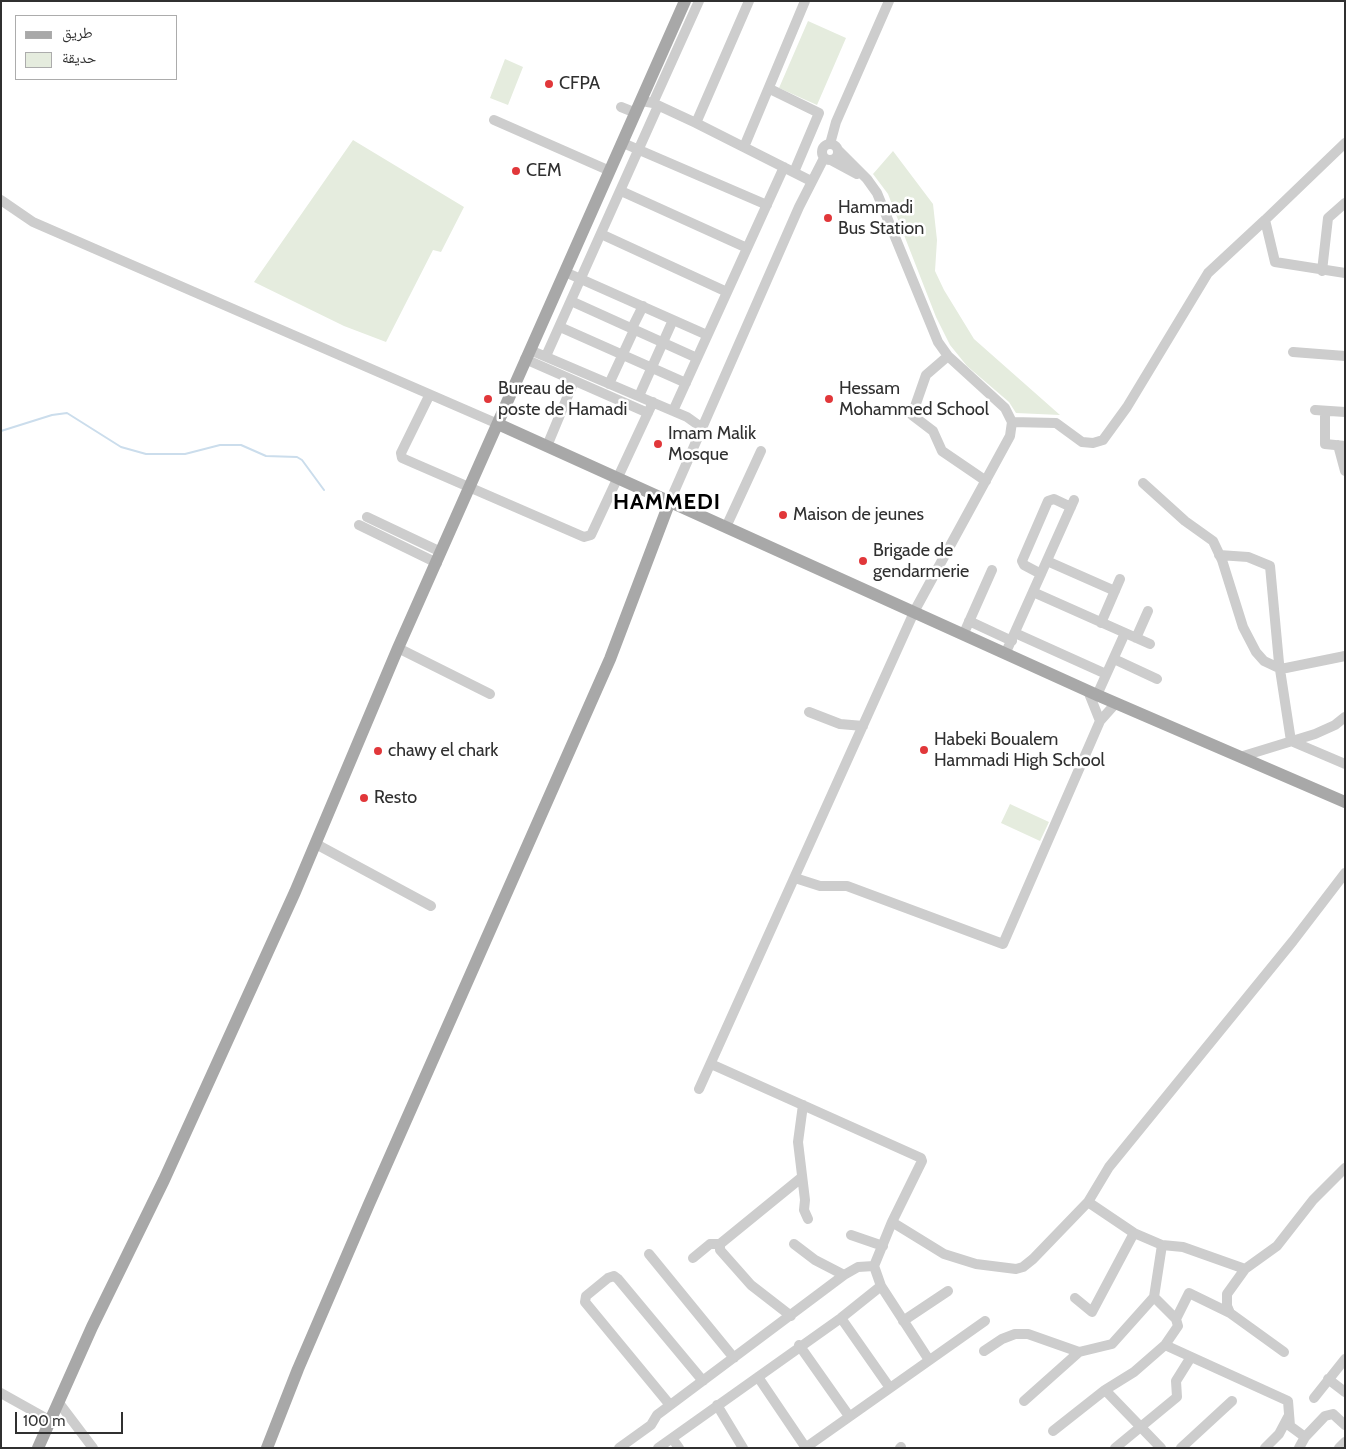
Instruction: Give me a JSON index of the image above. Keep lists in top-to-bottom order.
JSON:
{
  "districts": ["HAMMEDI"],
  "places": [
    "CFPA",
    "CEM",
    "Hammadi Bus Station",
    "Bureau de poste de Hamadi",
    "Hessam Mohammed School",
    "Imam Malik Mosque",
    "Maison de jeunes",
    "Brigade de gendarmerie",
    "Habeki Boualem Hammadi High School",
    "chawy el chark",
    "Resto"
  ],
  "legend": ["طريق", "حديقة"],
  "scale_bar": "100 m"
}
